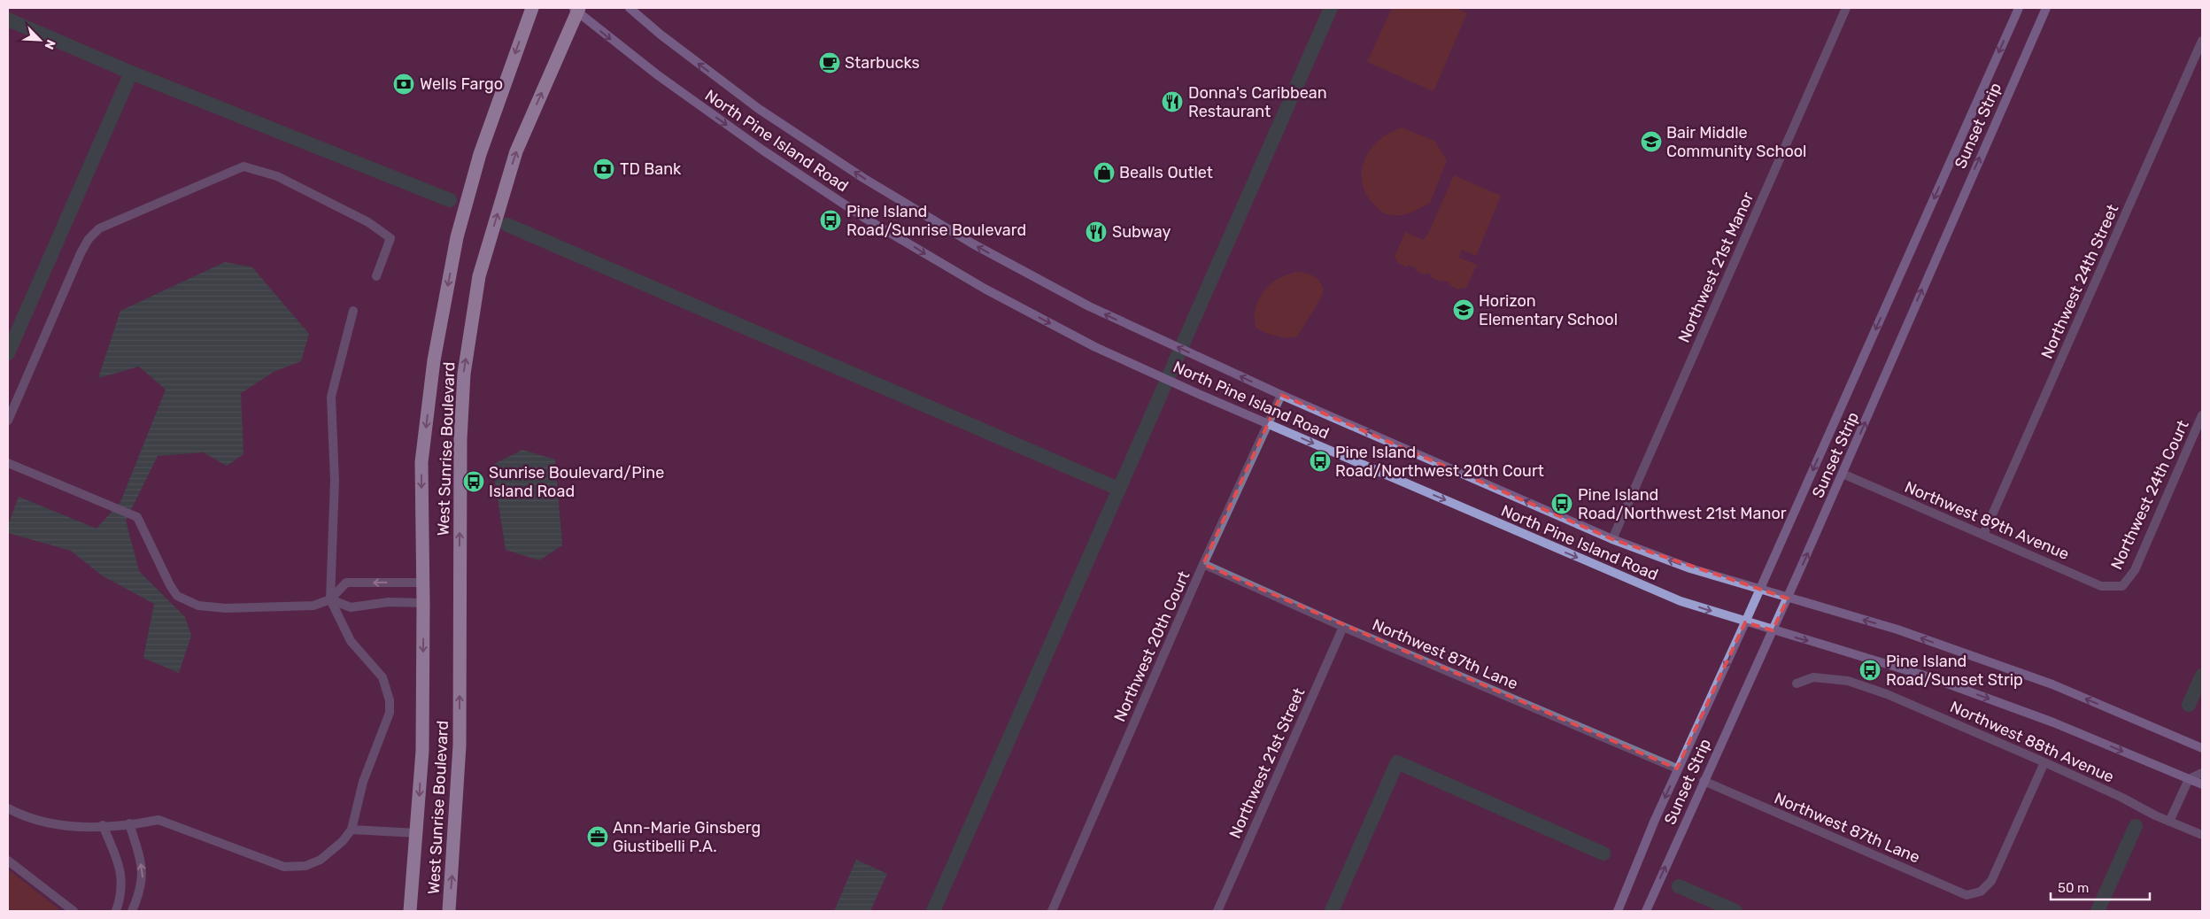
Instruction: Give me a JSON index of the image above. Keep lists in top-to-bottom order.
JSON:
{
  "streets": {
    "highway": ["West Sunrise Boulevard"],
    "main road": ["Sunset Strip", "North Pine Island Road"],
    "street": [
      "Northwest 21st Manor",
      "Northwest 24th Street",
      "Northwest 24th Court",
      "Northwest 89th Avenue",
      "Northwest 20th Court",
      "Northwest 87th Lane",
      "Northwest 88th Avenue",
      "Northwest 21st Street"
    ]
  },
  "crossings": [
    ["Sunset Strip", "North Pine Island Road"],
    ["Sunset Strip", "Northwest 89th Avenue"],
    ["Sunset Strip", "Northwest 87th Lane"],
    ["North Pine Island Road", "Northwest 21st Manor"],
    ["North Pine Island Road", "West Sunrise Boulevard"],
    ["North Pine Island Road", "Northwest 20th Court"],
    ["Northwest 24th Street", "Northwest 89th Avenue"],
    ["Northwest 24th Court", "Northwest 89th Avenue"],
    ["Northwest 20th Court", "Northwest 87th Lane"],
    ["Northwest 87th Lane", "Northwest 88th Avenue"],
    ["Northwest 87th Lane", "Northwest 21st Street"]
  ],
  "places": {
    "cafe": ["Starbucks"],
    "bank": ["Wells Fargo", "TD Bank"],
    "restaurant": ["Donna's Caribbean Restaurant", "Subway"],
    "school or university": ["Bair Middle Community School", "Horizon Elementary School"],
    "shop": ["Bealls Outlet"],
    "bus stop": [
      "Pine Island Road/Sunrise Boulevard",
      "Pine Island Road/Northwest 20th Court",
      "Sunrise Boulevard/Pine Island Road",
      "Pine Island Road/Northwest 21st Manor",
      "Pine Island Road/Sunset Strip"
    ],
    "office": ["Ann-Marie Ginsberg Giustibelli P.A."]
  },
  "scale_bar": "50 m",
  "north": "bottom right"
}
